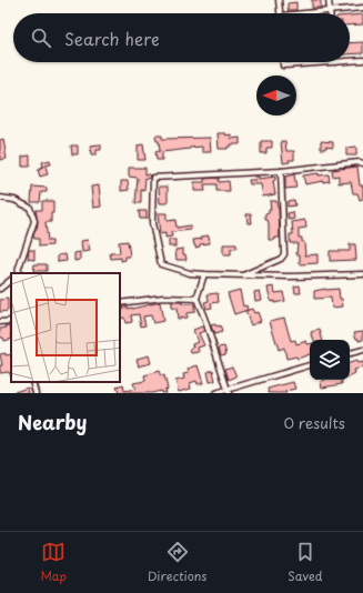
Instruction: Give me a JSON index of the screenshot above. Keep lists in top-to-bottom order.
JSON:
{
  "north": "left",
  "page": {
    "search": "Search here",
    "heading": ["Nearby", "0 results"],
    "nav": ["Map", "Directions", "Saved"]
  }
}
